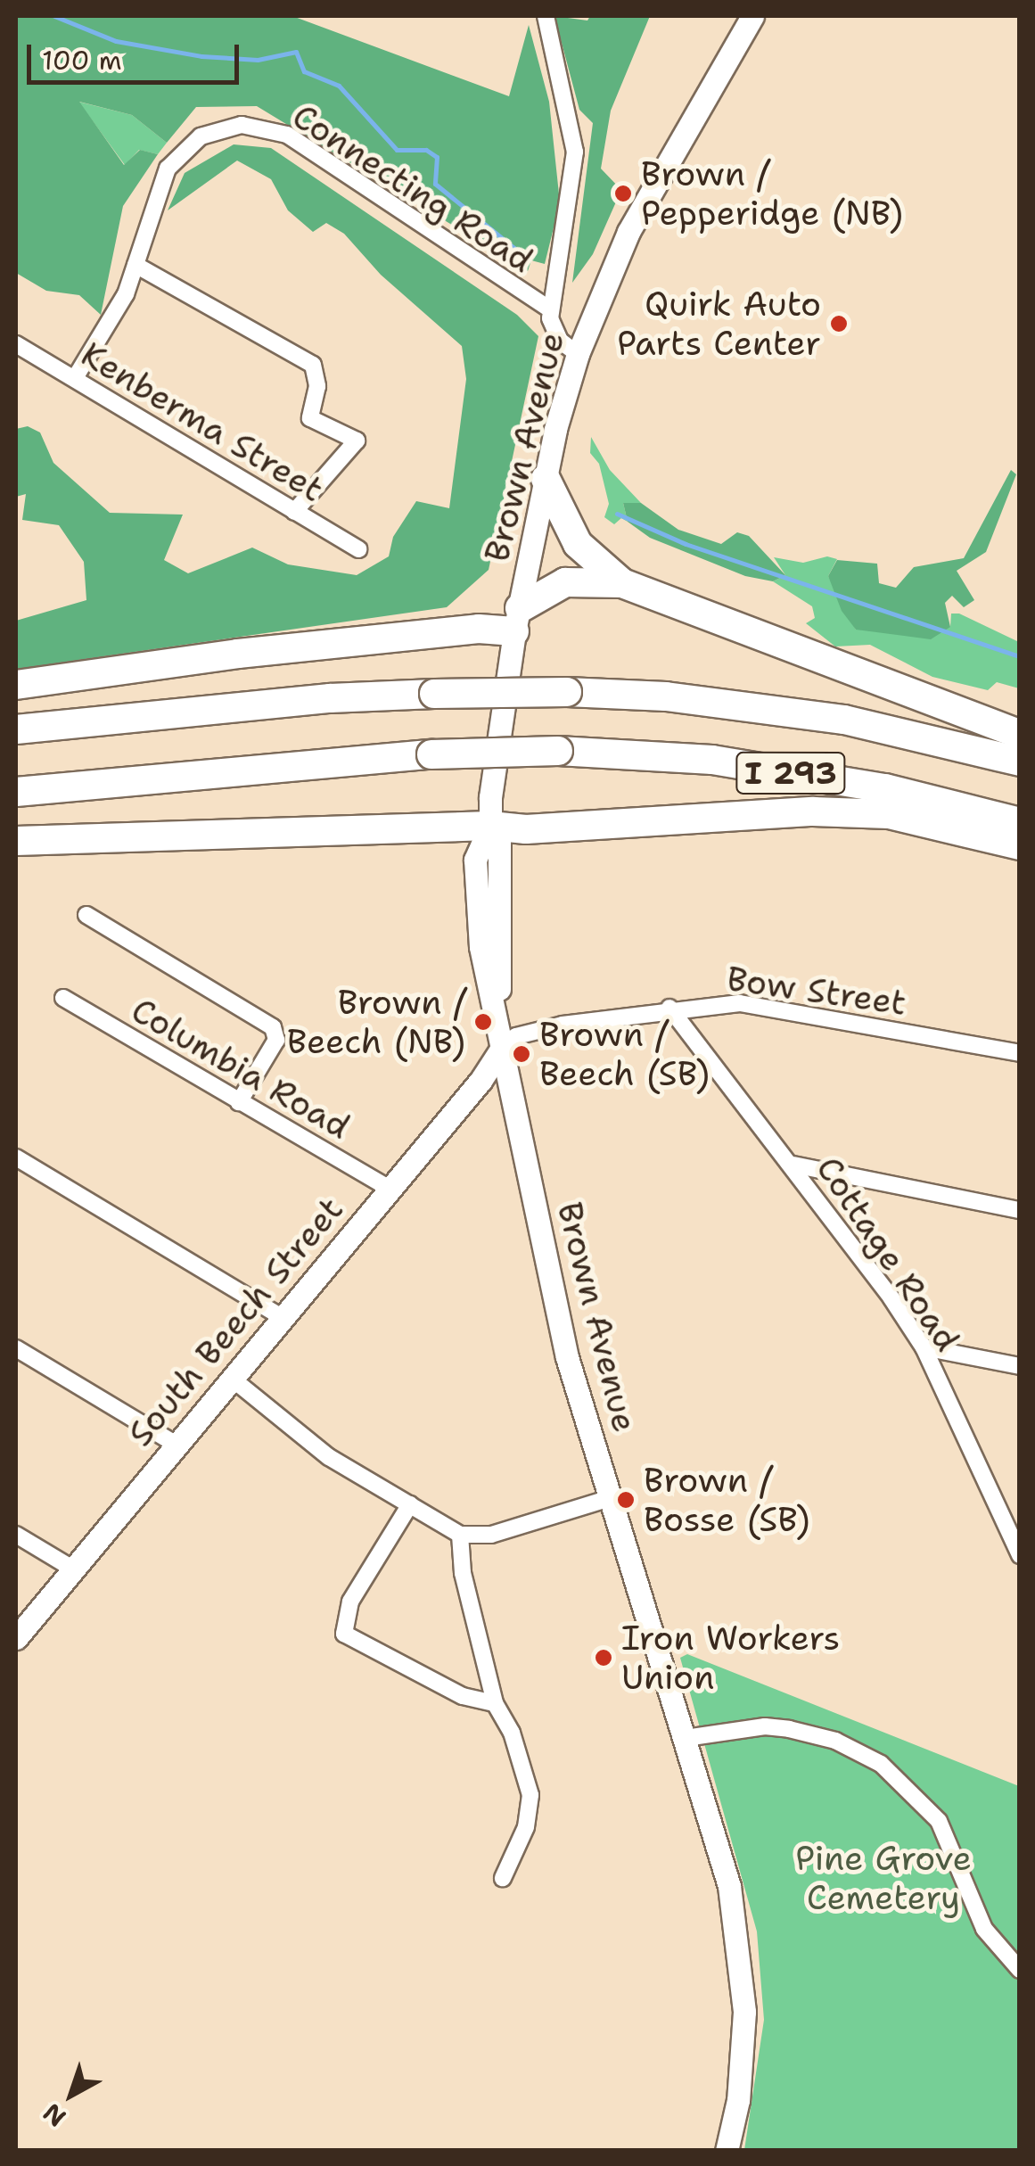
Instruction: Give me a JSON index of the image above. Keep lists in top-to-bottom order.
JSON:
{
  "streets": {
    "highway": ["I 293"],
    "main road": ["Brown Avenue", "South Beech Street"],
    "street": [
      "Connecting Road",
      "Kenberma Street",
      "Bow Street",
      "Columbia Road",
      "Cottage Road"
    ]
  },
  "crossings": [
    ["Connecting Road", "Kenberma Street"],
    ["Brown Avenue", "Bow Street"],
    ["Brown Avenue", "South Beech Street"],
    ["Bow Street", "Cottage Road"],
    ["Bow Street", "South Beech Street"],
    ["Columbia Road", "South Beech Street"]
  ],
  "parks": ["Pine Grove Cemetery"],
  "places": [
    "Brown / Pepperidge (NB)",
    "Quirk Auto Parts Center",
    "Brown / Beech (NB)",
    "Brown / Beech (SB)",
    "Brown / Bosse (SB)",
    "Iron Workers Union"
  ],
  "scale_bar": "100 m",
  "north": "bottom left"
}
